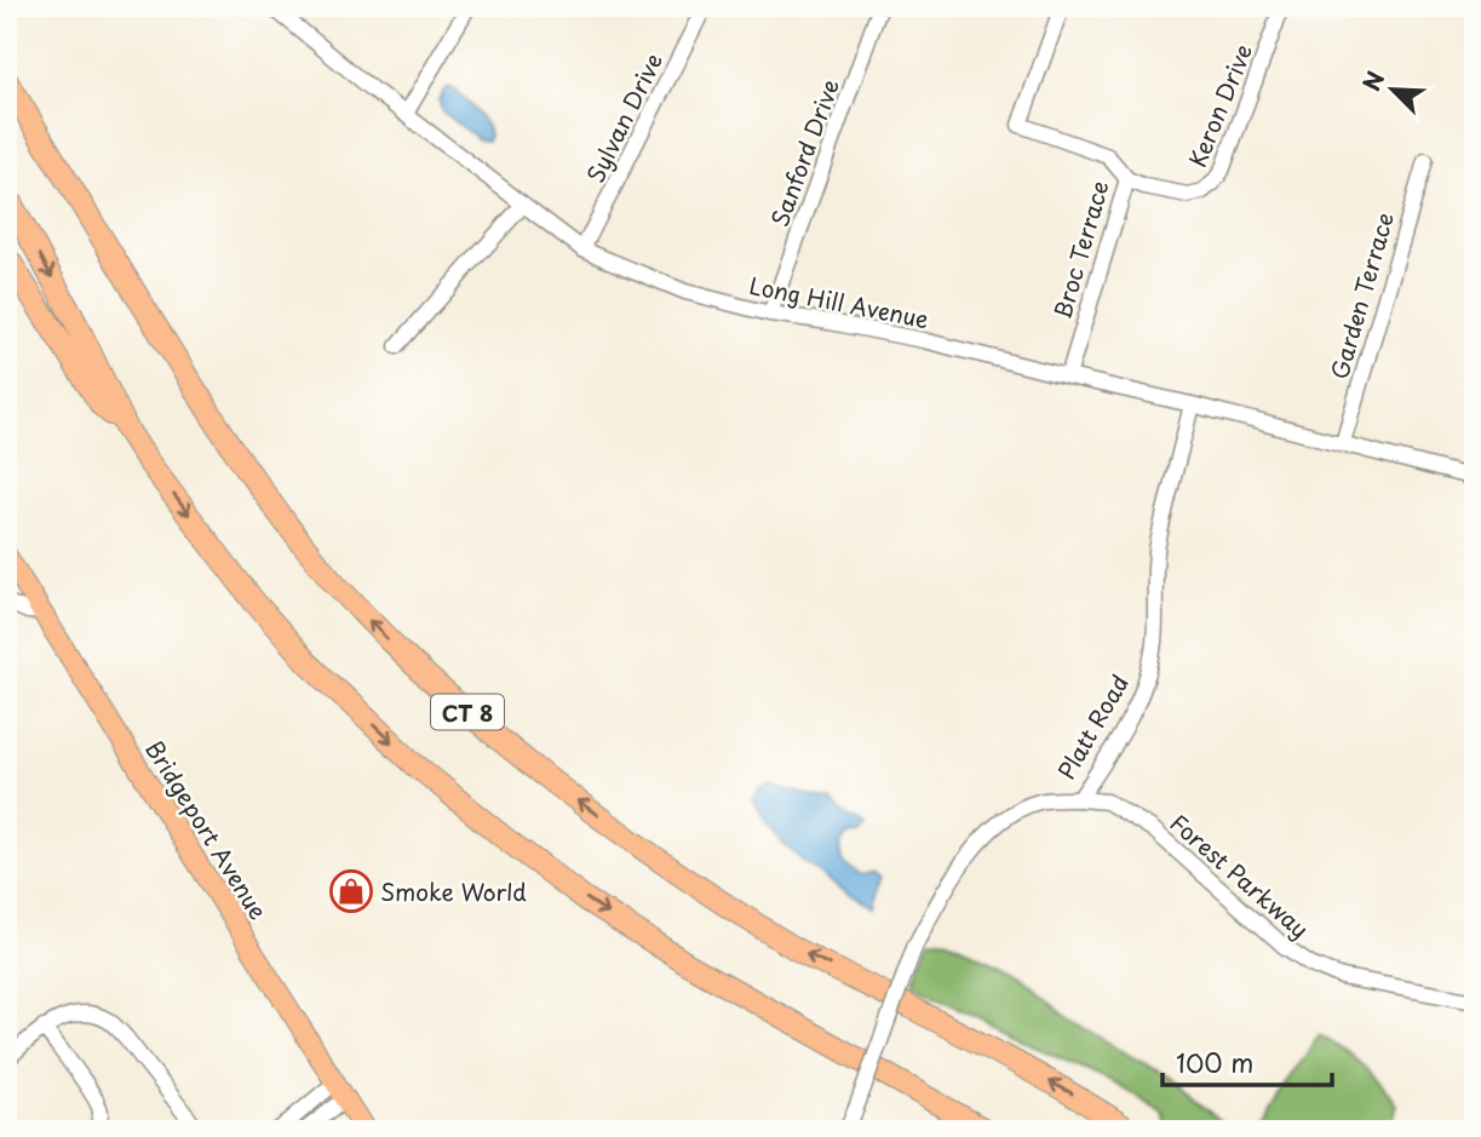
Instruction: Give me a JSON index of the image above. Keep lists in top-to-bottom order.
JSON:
{
  "streets": {
    "highway": ["CT 8"],
    "main road": ["Bridgeport Avenue"],
    "street": [
      "Keron Drive",
      "Sylvan Drive",
      "Sanford Drive",
      "Broc Terrace",
      "Garden Terrace",
      "Long Hill Avenue",
      "Platt Road",
      "Forest Parkway"
    ]
  },
  "crossings": [
    ["Keron Drive", "Broc Terrace"],
    ["Sylvan Drive", "Long Hill Avenue"],
    ["Sanford Drive", "Long Hill Avenue"],
    ["Broc Terrace", "Long Hill Avenue"],
    ["Garden Terrace", "Long Hill Avenue"],
    ["Long Hill Avenue", "Platt Road"],
    ["Platt Road", "Forest Parkway"]
  ],
  "places": {
    "shop": ["Smoke World"]
  },
  "scale_bar": "100 m",
  "north": "top left"
}
